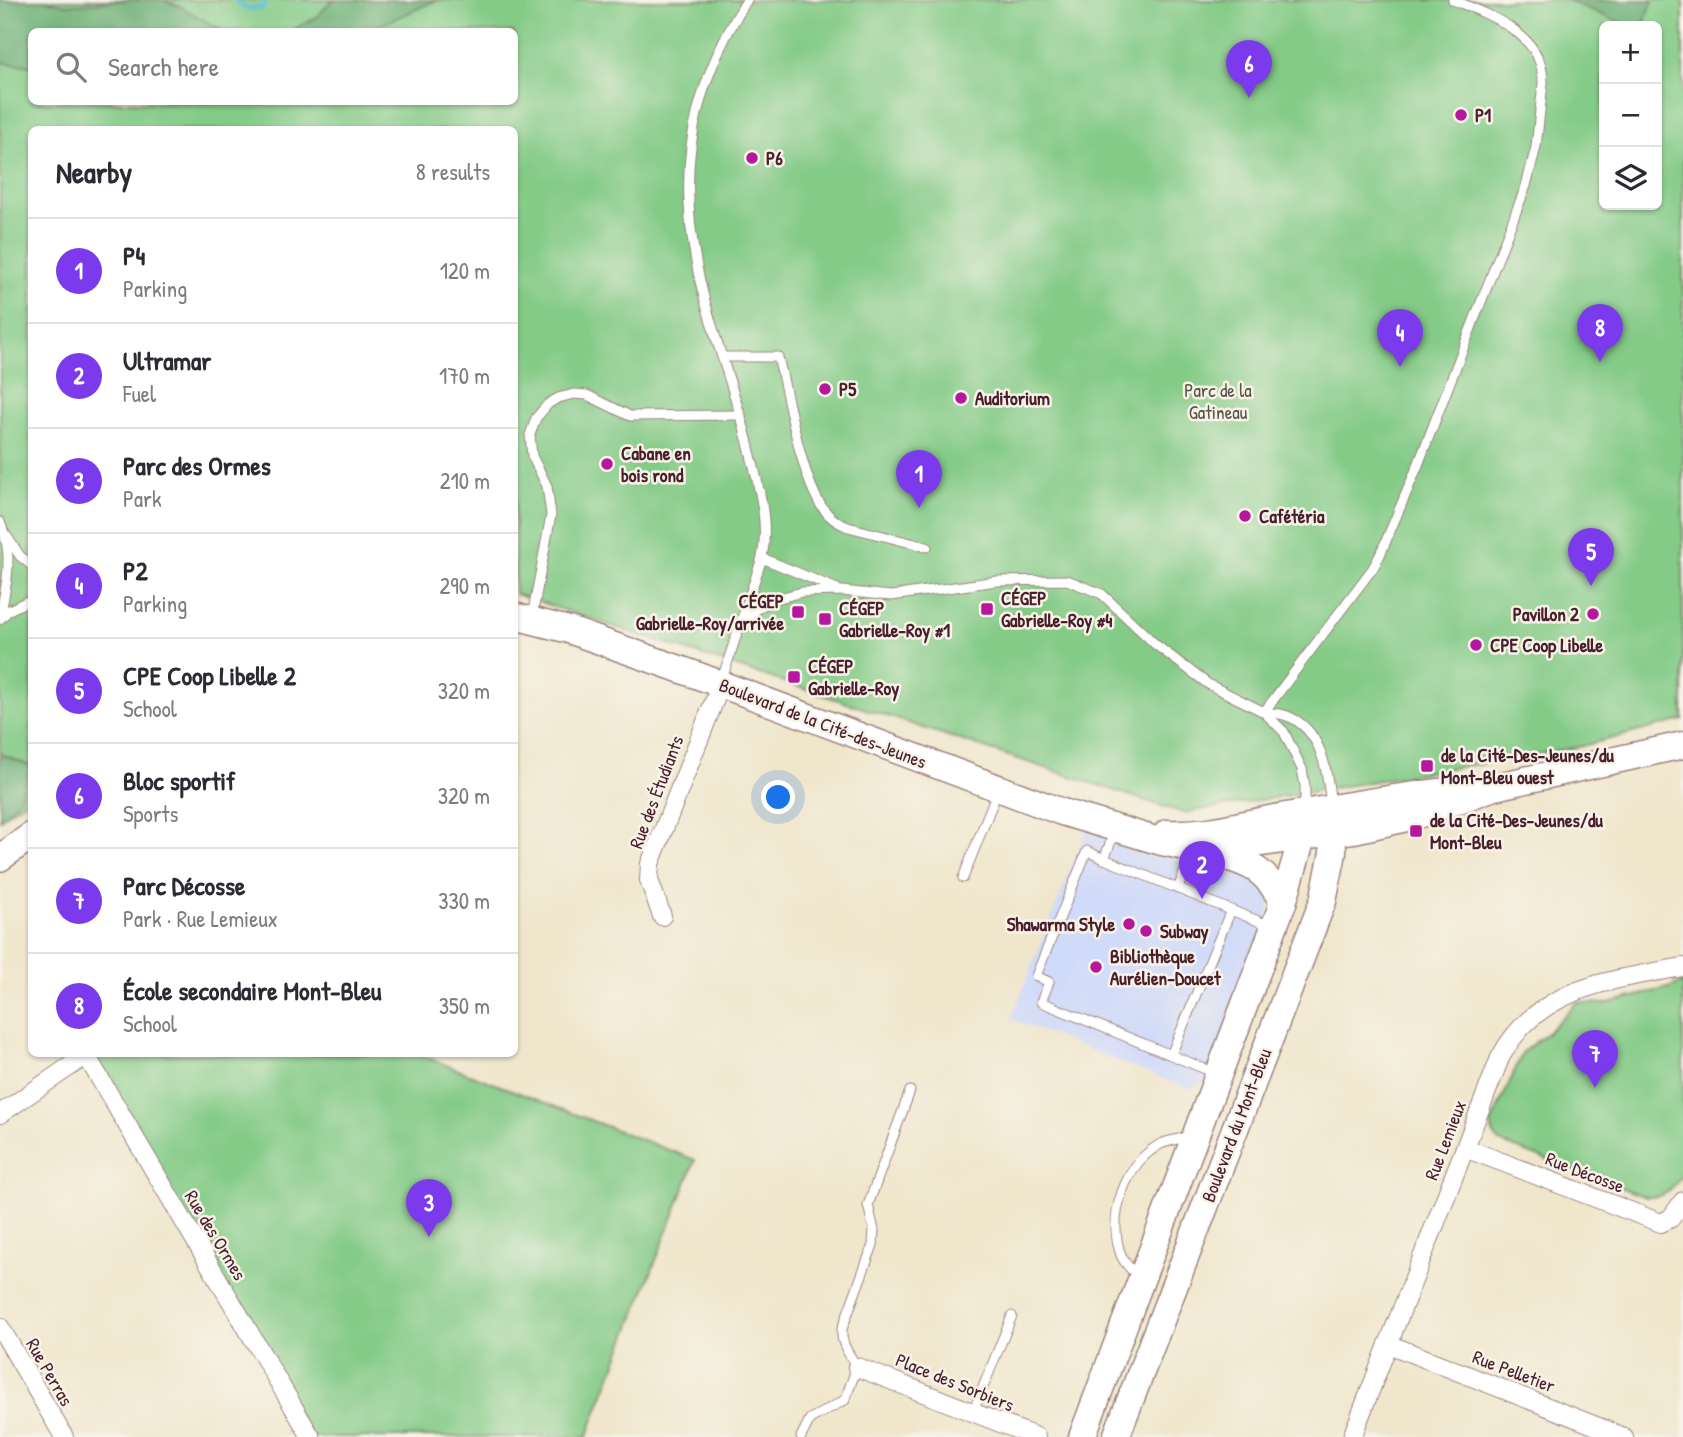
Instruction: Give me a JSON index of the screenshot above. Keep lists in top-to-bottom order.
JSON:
{
  "streets": {
    "street": [
      "Boulevard de la Cité-des-Jeunes",
      "Rue des Étudiants",
      "Boulevard du Mont-Bleu",
      "Rue Lemieux",
      "Rue Décosse",
      "Rue des Ormes",
      "Rue Pelletier",
      "Rue Perras",
      "Place des Sorbiers"
    ]
  },
  "crossings": [
    ["Boulevard de la Cité-des-Jeunes", "Rue des Étudiants"],
    ["Boulevard de la Cité-des-Jeunes", "Boulevard du Mont-Bleu"],
    ["Rue Lemieux", "Rue Décosse"],
    ["Rue Lemieux", "Rue Pelletier"]
  ],
  "parks": ["Parc de la Gatineau"],
  "places": {
    "other": [
      "P1",
      "P6",
      "P5",
      "Auditorium",
      "Cabane en bois rond",
      "Cafétéria",
      "Pavillon 2",
      "CPE Coop Libelle",
      "Shawarma Style",
      "Subway",
      "Bibliothèque Aurélien-Doucet"
    ],
    "transit": [
      "CÉGEP Gabrielle-Roy #4",
      "CÉGEP Gabrielle-Roy/arrivée",
      "CÉGEP Gabrielle-Roy #1",
      "CÉGEP Gabrielle-Roy",
      "de la Cité-Des-Jeunes/du Mont-Bleu ouest",
      "de la Cité-Des-Jeunes/du Mont-Bleu"
    ]
  },
  "page": {
    "map_buttons": ["+", "−"],
    "search": "Search here",
    "pins": [
      "6",
      "8",
      "4",
      "1",
      "5",
      "2",
      "7",
      "3"
    ],
    "heading": ["Nearby", "8 results"],
    "list": [
      {
        "mark": "1",
        "name": "P4",
        "note": "Parking",
        "value": "120 m"
      },
      {
        "mark": "2",
        "name": "Ultramar",
        "note": "Fuel",
        "value": "170 m"
      },
      {
        "mark": "3",
        "name": "Parc des Ormes",
        "note": "Park",
        "value": "210 m"
      },
      {
        "mark": "4",
        "name": "P2",
        "note": "Parking",
        "value": "290 m"
      },
      {
        "mark": "5",
        "name": "CPE Coop Libelle 2",
        "note": "School",
        "value": "320 m"
      },
      {
        "mark": "6",
        "name": "Bloc sportif",
        "note": "Sports",
        "value": "320 m"
      },
      {
        "mark": "7",
        "name": "Parc Décosse",
        "note": "Park · Rue Lemieux",
        "value": "330 m"
      },
      {
        "mark": "8",
        "name": "École secondaire Mont-Bleu",
        "note": "School",
        "value": "350 m"
      }
    ]
  }
}
